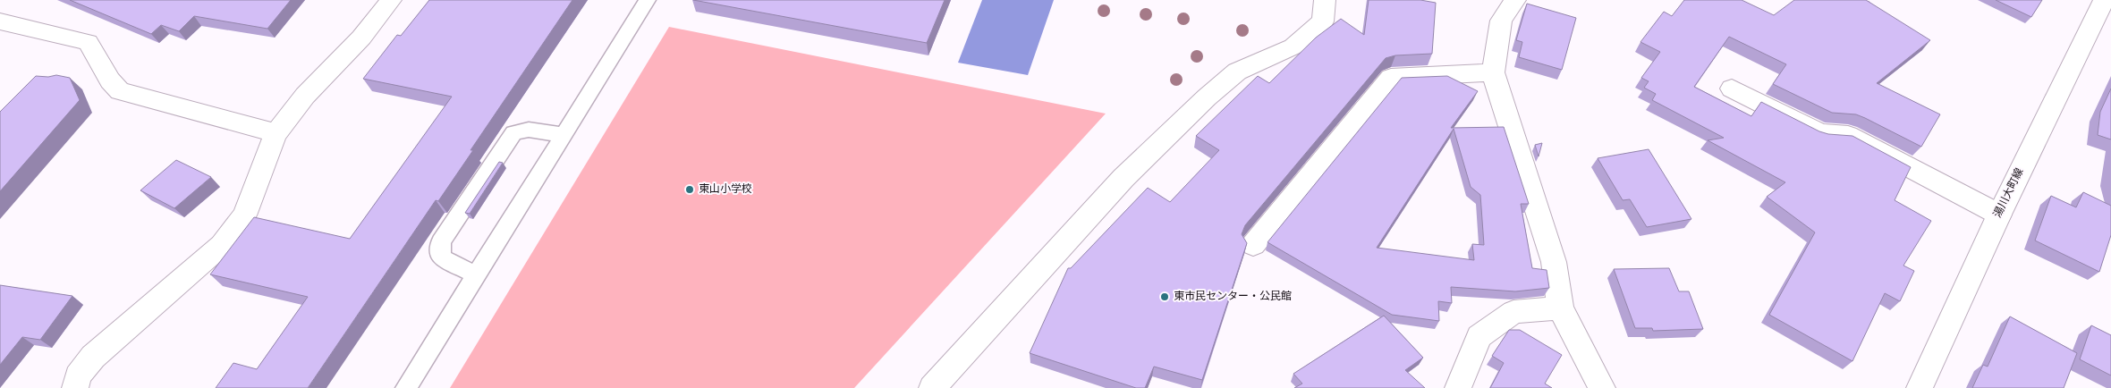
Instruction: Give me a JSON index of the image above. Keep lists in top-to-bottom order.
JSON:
{
  "streets": {
    "street": ["湯川大町線"]
  },
  "places": ["東山小学校", "東市民センター・公民館"]
}
